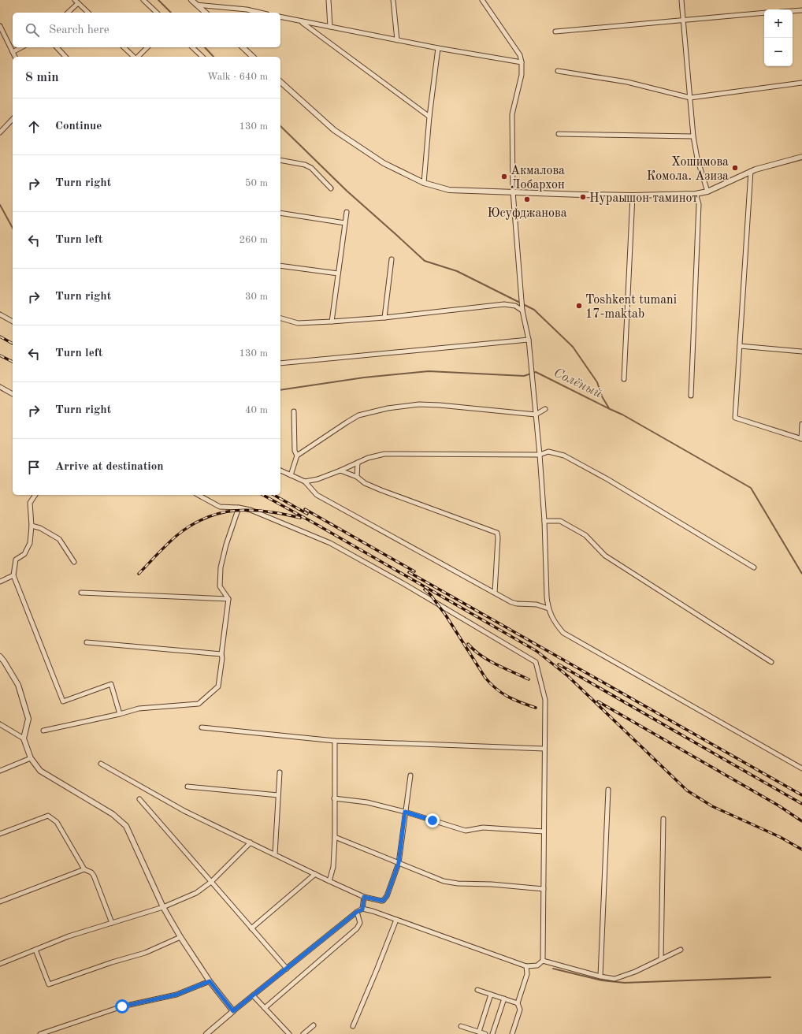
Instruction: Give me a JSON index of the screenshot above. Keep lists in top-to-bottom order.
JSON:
{
  "water": ["Солёный"],
  "places": [
    "Хошимова Комола. Азиза",
    "Акмалова Лобархон",
    "Нураышон таминот",
    "Юсуфджанова",
    "Toshkent tumani 17-maktab"
  ],
  "page": {
    "map_buttons": ["+", "−"],
    "search": "Search here",
    "heading": ["8 min", "Walk · 640 m"],
    "list": [
      ["Continue", "130 m"],
      ["Turn right", "50 m"],
      ["Turn left", "260 m"],
      ["Turn right", "30 m"],
      ["Turn left", "130 m"],
      ["Turn right", "40 m"],
      "Arrive at destination"
    ]
  }
}
